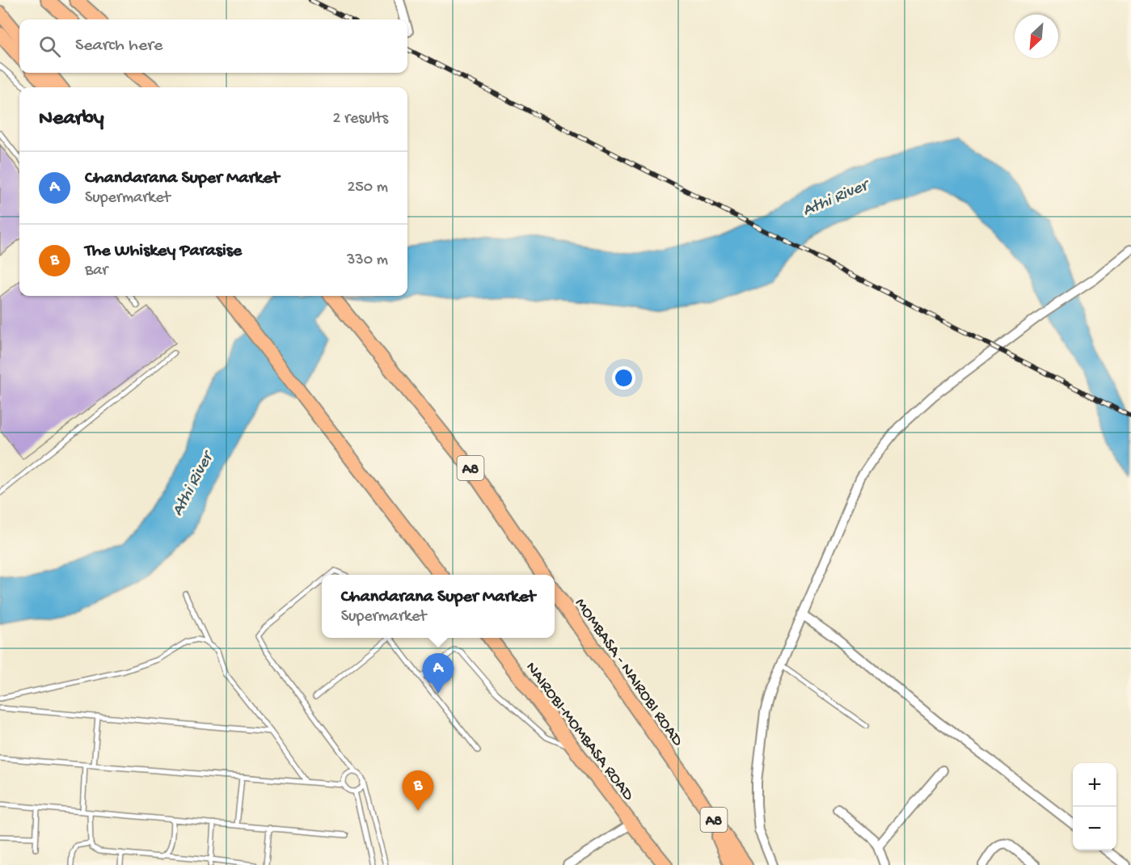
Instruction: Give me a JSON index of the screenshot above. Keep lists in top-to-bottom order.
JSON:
{
  "streets": {
    "highway": ["A8", "MOMBASA - NAIROBI ROAD", "NAIROBI-MOMBASA ROAD"]
  },
  "crossings": [
    ["A8", "MOMBASA - NAIROBI ROAD"]
  ],
  "water": ["Athi River"],
  "north": "bottom left",
  "page": {
    "search": "Search here",
    "heading": ["Nearby", "2 results"],
    "list": [
      {
        "mark": "A",
        "name": "Chandarana Super Market",
        "note": "Supermarket",
        "value": "250 m"
      },
      {
        "mark": "B",
        "name": "The Whiskey Parasise",
        "note": "Bar",
        "value": "330 m"
      }
    ],
    "popup": ["Chandarana Super Market", "Supermarket"],
    "pins": ["A", "B"],
    "map_buttons": ["+", "−"]
  }
}
